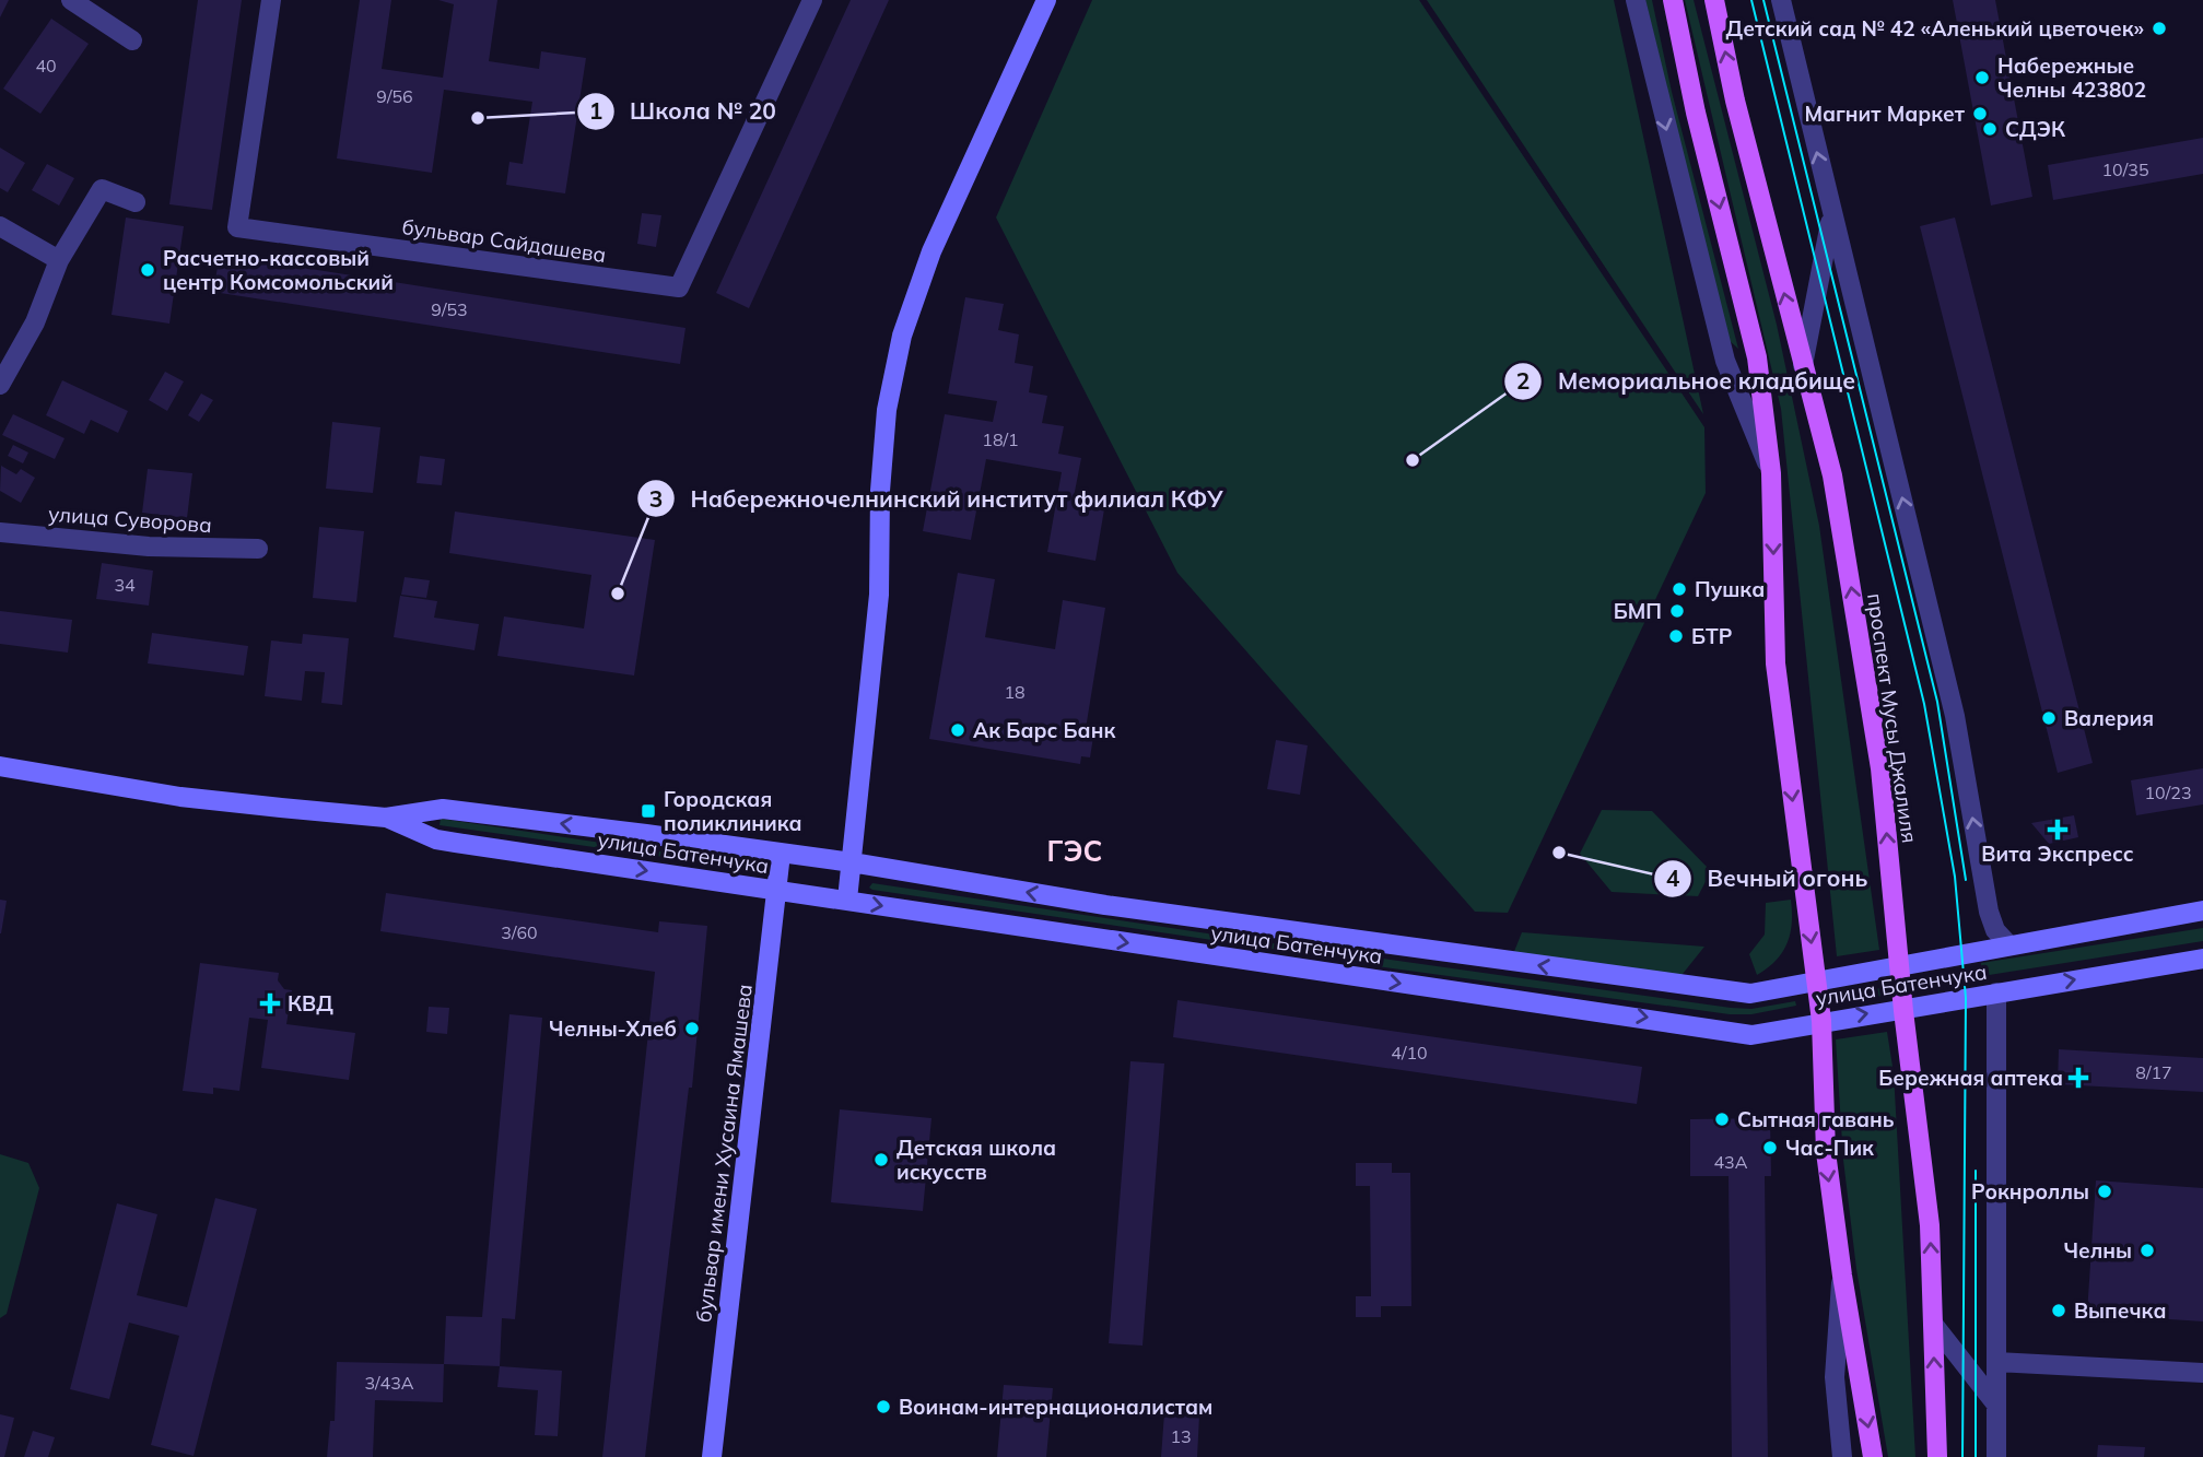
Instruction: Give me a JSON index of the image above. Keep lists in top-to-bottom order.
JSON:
{
  "streets": {
    "main road": ["проспект Мусы Джалиля", "улица Батенчука", "бульвар имени Хусаина Ямашева"],
    "street": ["бульвар Сайдашева", "улица Суворова"]
  },
  "crossings": [
    ["проспект Мусы Джалиля", "улица Батенчука"],
    ["улица Батенчука", "бульвар имени Хусаина Ямашева"]
  ],
  "districts": ["ГЭС"],
  "places": {
    "other": [
      "Детский сад № 42 «Аленький цветочек»",
      "Набережные Челны 423802",
      "Магнит Маркет",
      "Школа № 20",
      "СДЭК",
      "Расчетно-кассовый центр Комсомольский",
      "Мемориальное кладбище",
      "Пушка",
      "Набережночелнинский институт филиал КФУ",
      "БМП",
      "БТР",
      "Валерия",
      "Ак Барс Банк",
      "Вечный огонь",
      "Челны-Хлеб",
      "Сытная гавань",
      "Час-Пик",
      "Детская школа искусств",
      "Рокнроллы",
      "Челны",
      "Выпечка",
      "Воинам-интернационалистам"
    ],
    "transit": ["Городская поликлиника"],
    "health": ["Вита Экспресс", "КВД", "Бережная аптека"]
  },
  "house_numbers": [
    "40",
    "9/56",
    "10/35",
    "9/53",
    "18/1",
    "34",
    "18",
    "10/23",
    "3/60",
    "4/10",
    "8/17",
    "43А",
    "3/43А",
    "13"
  ]
}
